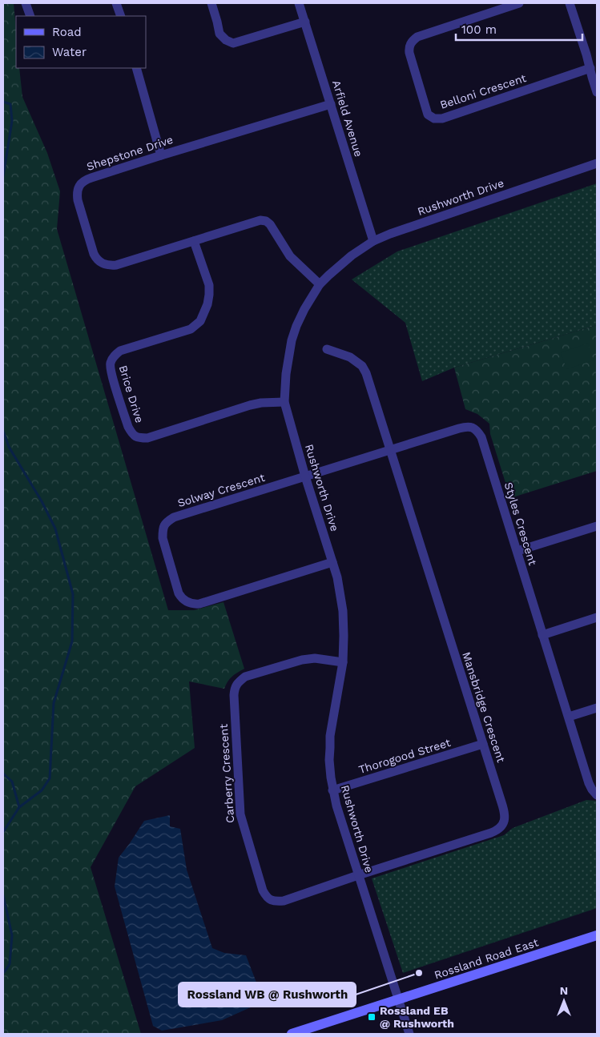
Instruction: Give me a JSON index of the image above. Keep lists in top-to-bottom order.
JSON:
{
  "streets": {
    "main road": ["Rossland Road East"],
    "street": [
      "Belloni Crescent",
      "Arfield Avenue",
      "Shepstone Drive",
      "Rushworth Drive",
      "Brice Drive",
      "Solway Crescent",
      "Styles Crescent",
      "Mansbridge Crescent",
      "Thorogood Street",
      "Carberry Crescent"
    ]
  },
  "crossings": [
    ["Arfield Avenue", "Shepstone Drive"],
    ["Arfield Avenue", "Rushworth Drive"],
    ["Shepstone Drive", "Rushworth Drive"],
    ["Shepstone Drive", "Brice Drive"],
    ["Rushworth Drive", "Brice Drive"],
    ["Rushworth Drive", "Solway Crescent"],
    ["Rushworth Drive", "Styles Crescent"],
    ["Rushworth Drive", "Mansbridge Crescent"],
    ["Rushworth Drive", "Thorogood Street"],
    ["Rushworth Drive", "Carberry Crescent"],
    ["Rushworth Drive", "Rossland Road East"],
    ["Solway Crescent", "Styles Crescent"],
    ["Styles Crescent", "Mansbridge Crescent"],
    ["Mansbridge Crescent", "Thorogood Street"],
    ["Mansbridge Crescent", "Carberry Crescent"]
  ],
  "places": {
    "other": ["Rossland WB @ Rushworth"],
    "transit": ["Rossland EB @ Rushworth"]
  },
  "legend": ["Road", "Water"],
  "scale_bar": "100 m",
  "north": "top"
}
